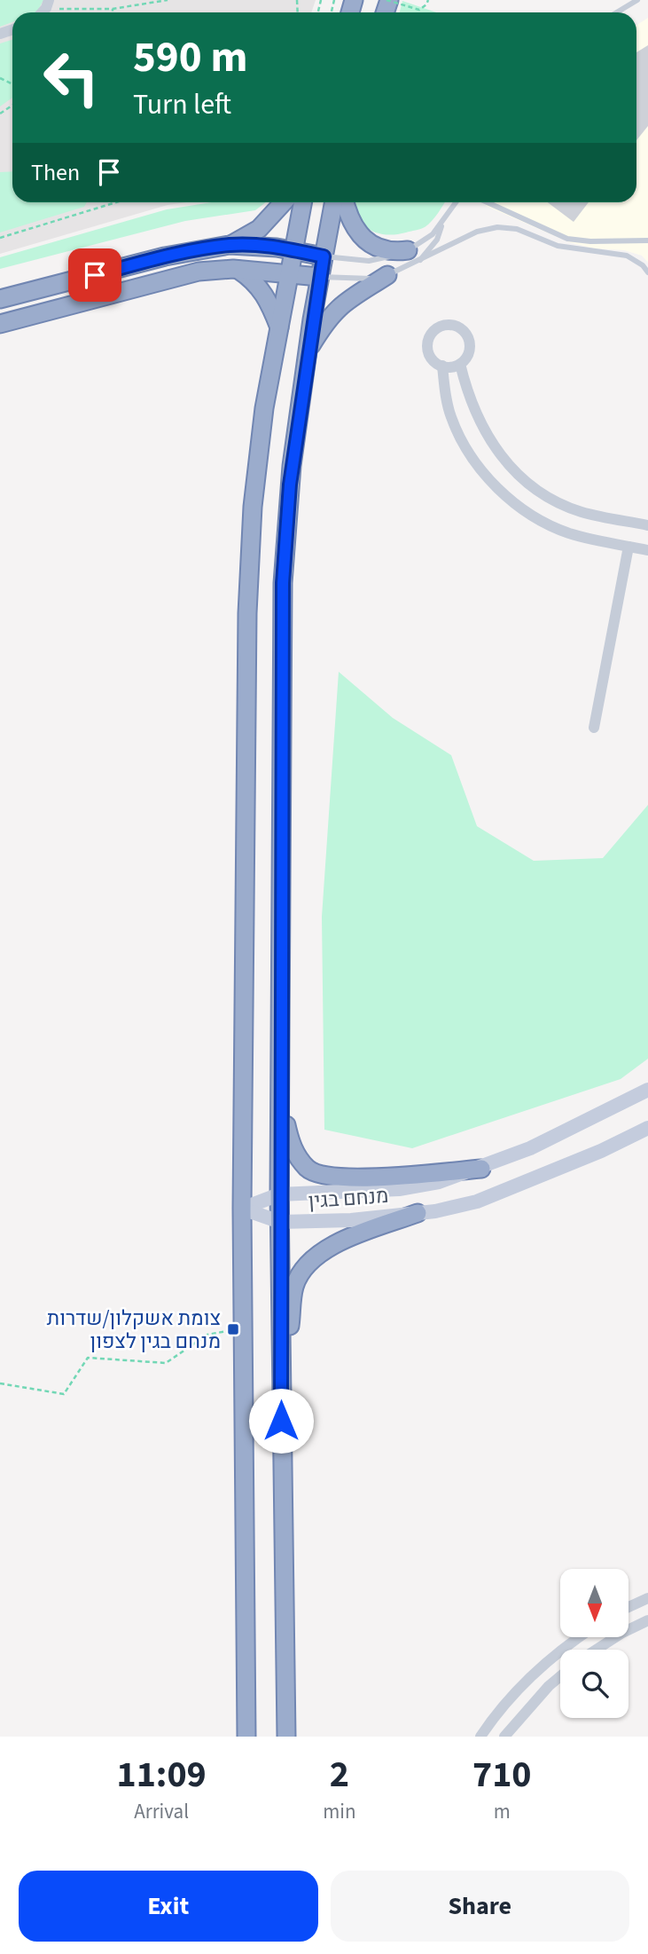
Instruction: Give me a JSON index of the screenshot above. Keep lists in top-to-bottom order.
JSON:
{
  "streets": {
    "main road": ["מנחם בגין"]
  },
  "places": {
    "transit": ["צומת אשקלון/שדרות מנחם בגין לצפון"]
  },
  "north": "bottom",
  "page": {
    "turn": ["590 m", "Turn left"],
    "then": "Then",
    "eta": [
      "11:09",
      "Arrival",
      "2",
      "min",
      "710",
      "m"
    ],
    "buttons": ["Exit", "Share"]
  }
}
